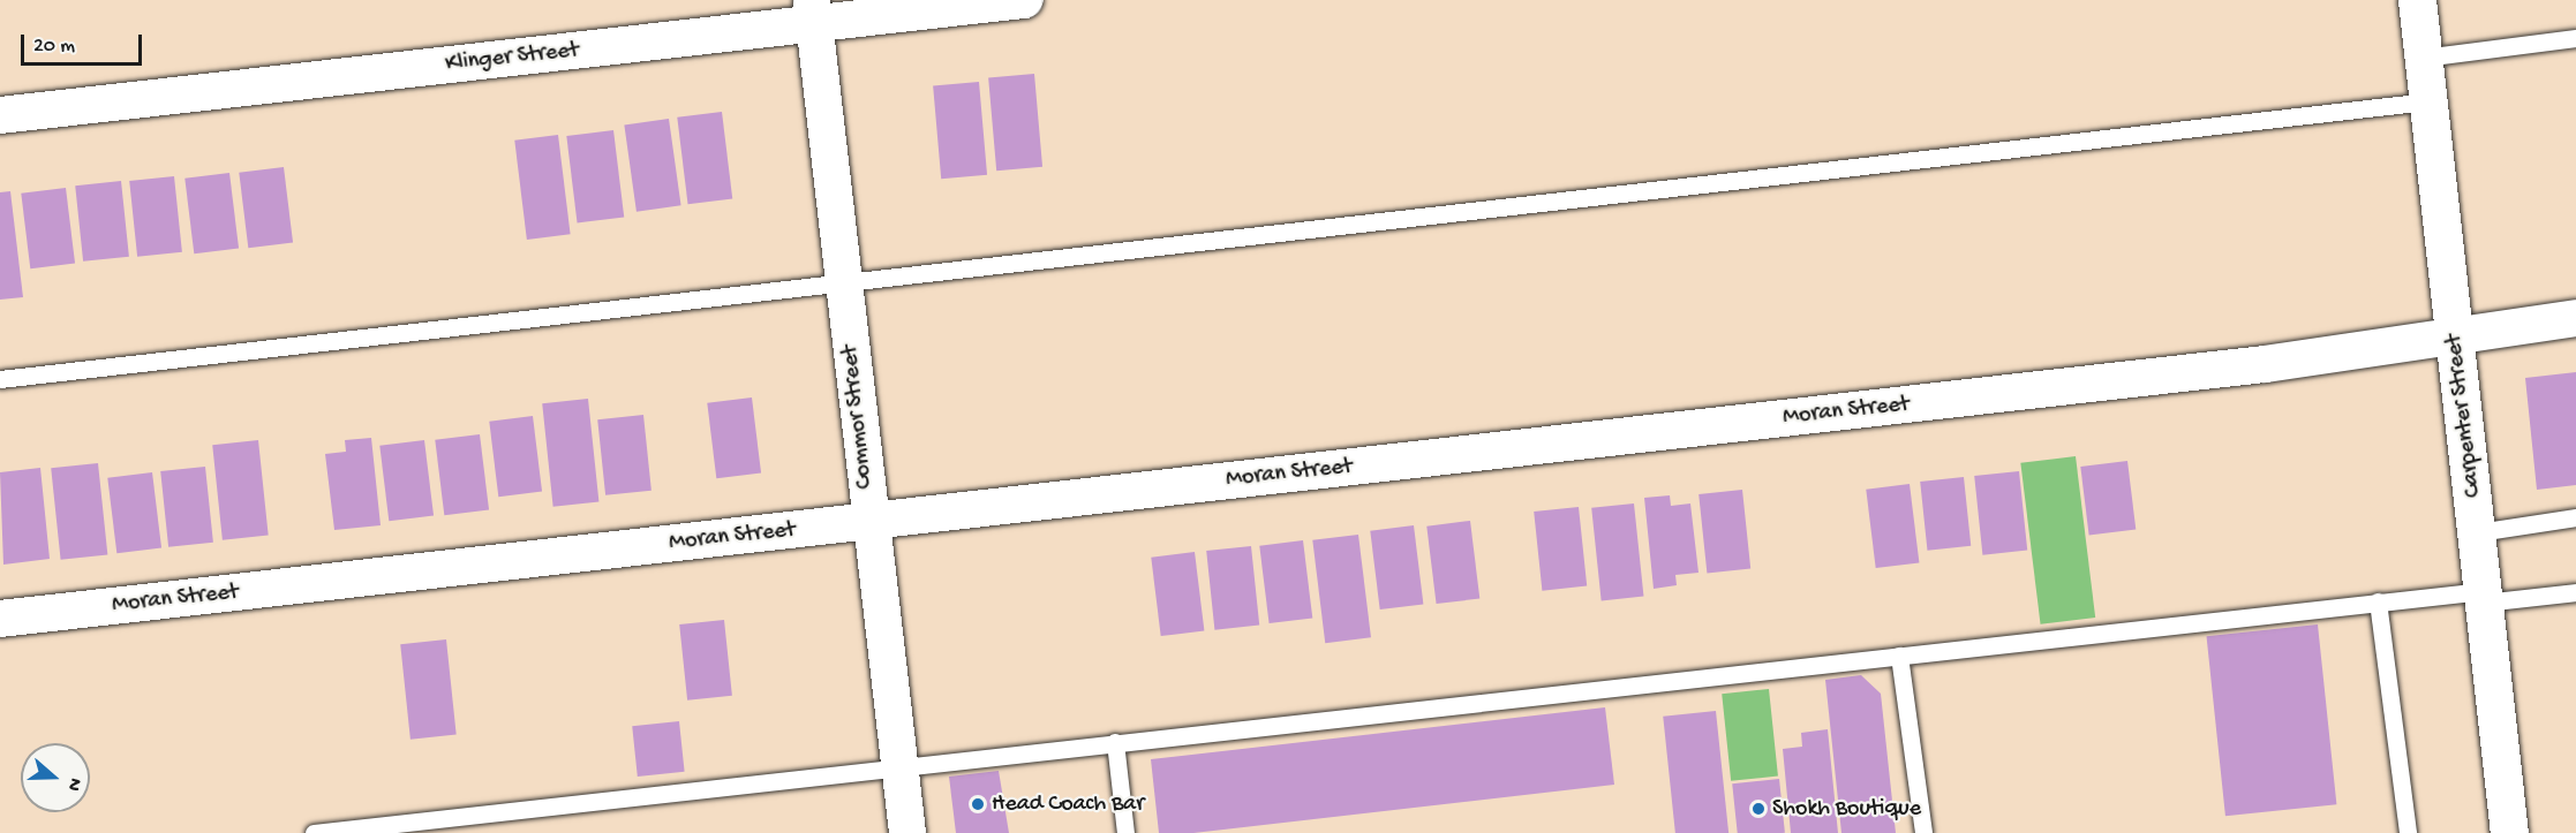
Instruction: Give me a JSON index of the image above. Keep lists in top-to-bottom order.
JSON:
{
  "streets": {
    "street": [
      "Klinger Street",
      "Moran Street",
      "Carpenter Street",
      "Commor Street"
    ]
  },
  "crossings": [
    ["Klinger Street", "Commor Street"],
    ["Moran Street", "Carpenter Street"],
    ["Moran Street", "Commor Street"]
  ],
  "places": ["Head Coach Bar", "Shokh Boutique"],
  "scale_bar": "20 m",
  "north": "right"
}
